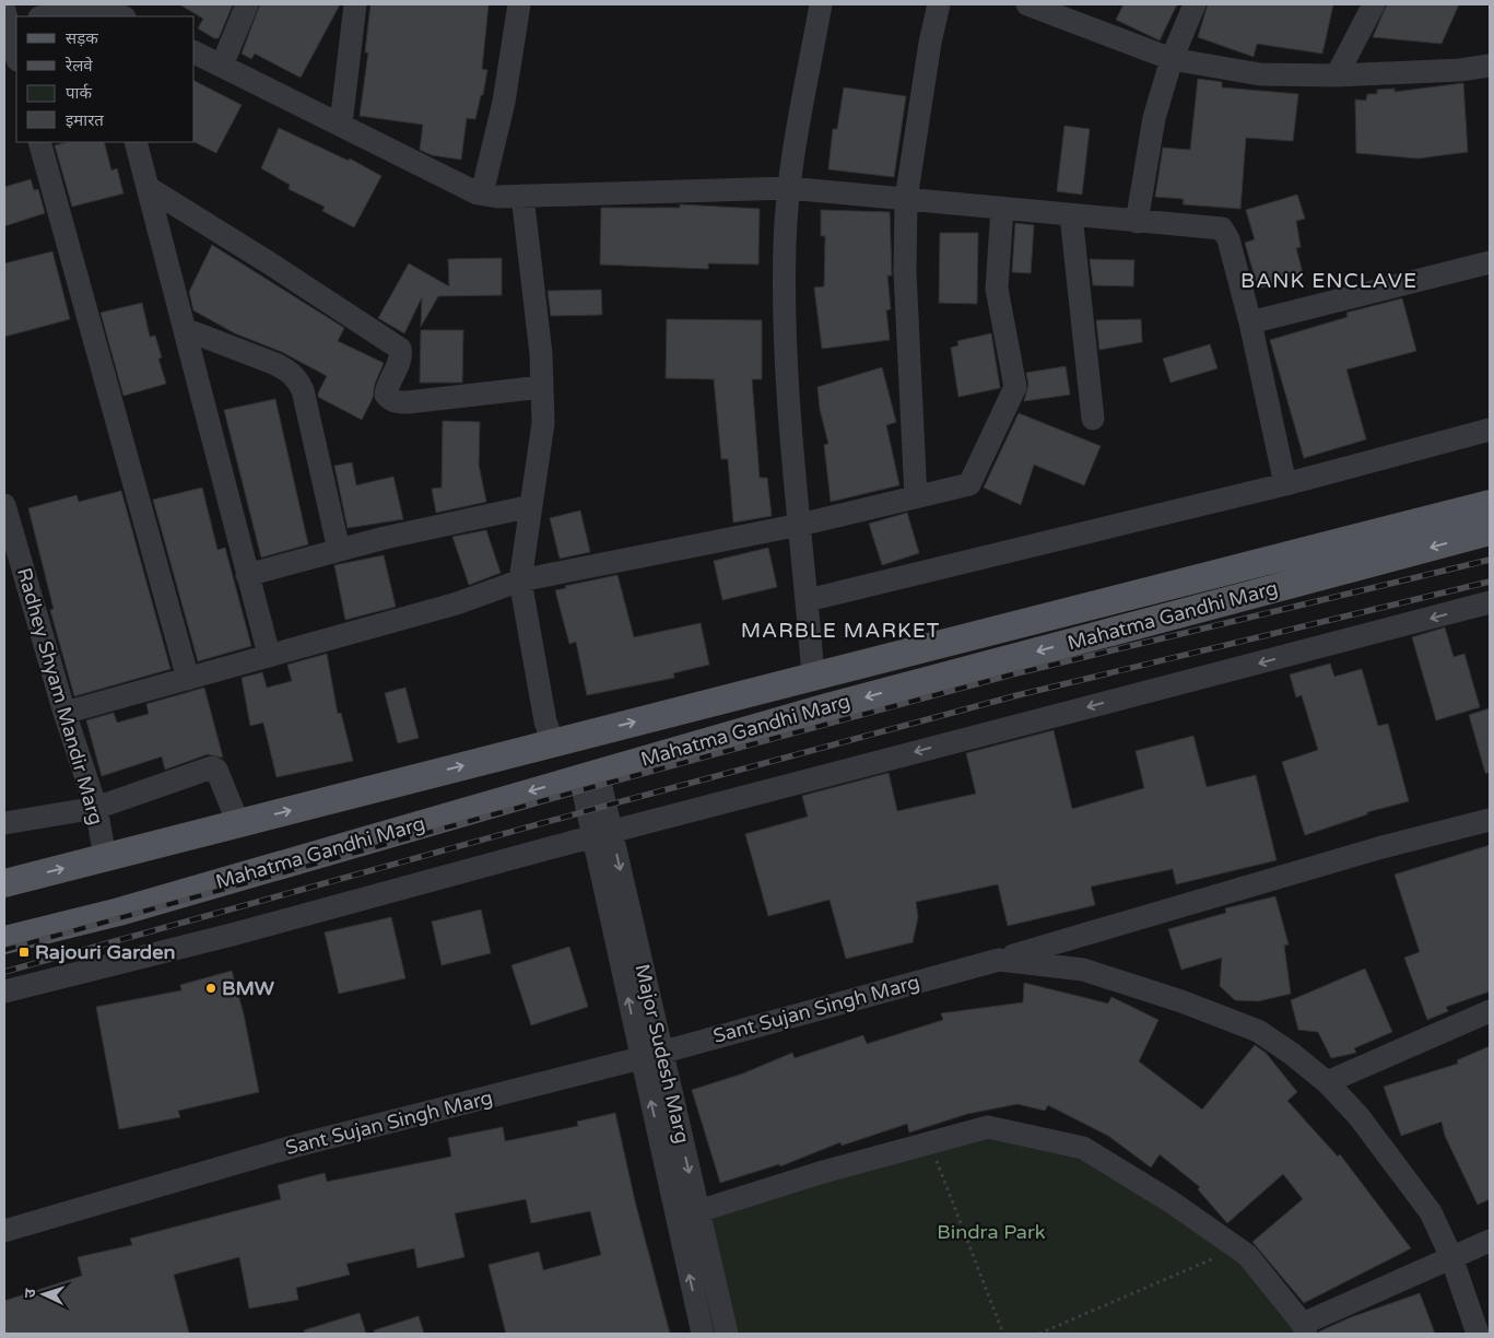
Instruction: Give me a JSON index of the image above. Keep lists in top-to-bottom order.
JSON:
{
  "streets": {
    "main road": ["Mahatma Gandhi Marg"],
    "street": ["Radhey Shyam Mandir Marg", "Sant Sujan Singh Marg", "Major Sudesh Marg"]
  },
  "crossings": [
    ["Mahatma Gandhi Marg", "Radhey Shyam Mandir Marg"],
    ["Mahatma Gandhi Marg", "Major Sudesh Marg"],
    ["Sant Sujan Singh Marg", "Major Sudesh Marg"]
  ],
  "districts": ["BANK ENCLAVE", "MARBLE MARKET"],
  "parks": ["Bindra Park"],
  "places": {
    "transit": ["Rajouri Garden"],
    "other": ["BMW"]
  },
  "legend": [
    "सड़क",
    "रेलवे",
    "पार्क",
    "इमारत"
  ],
  "north": "left"
}
